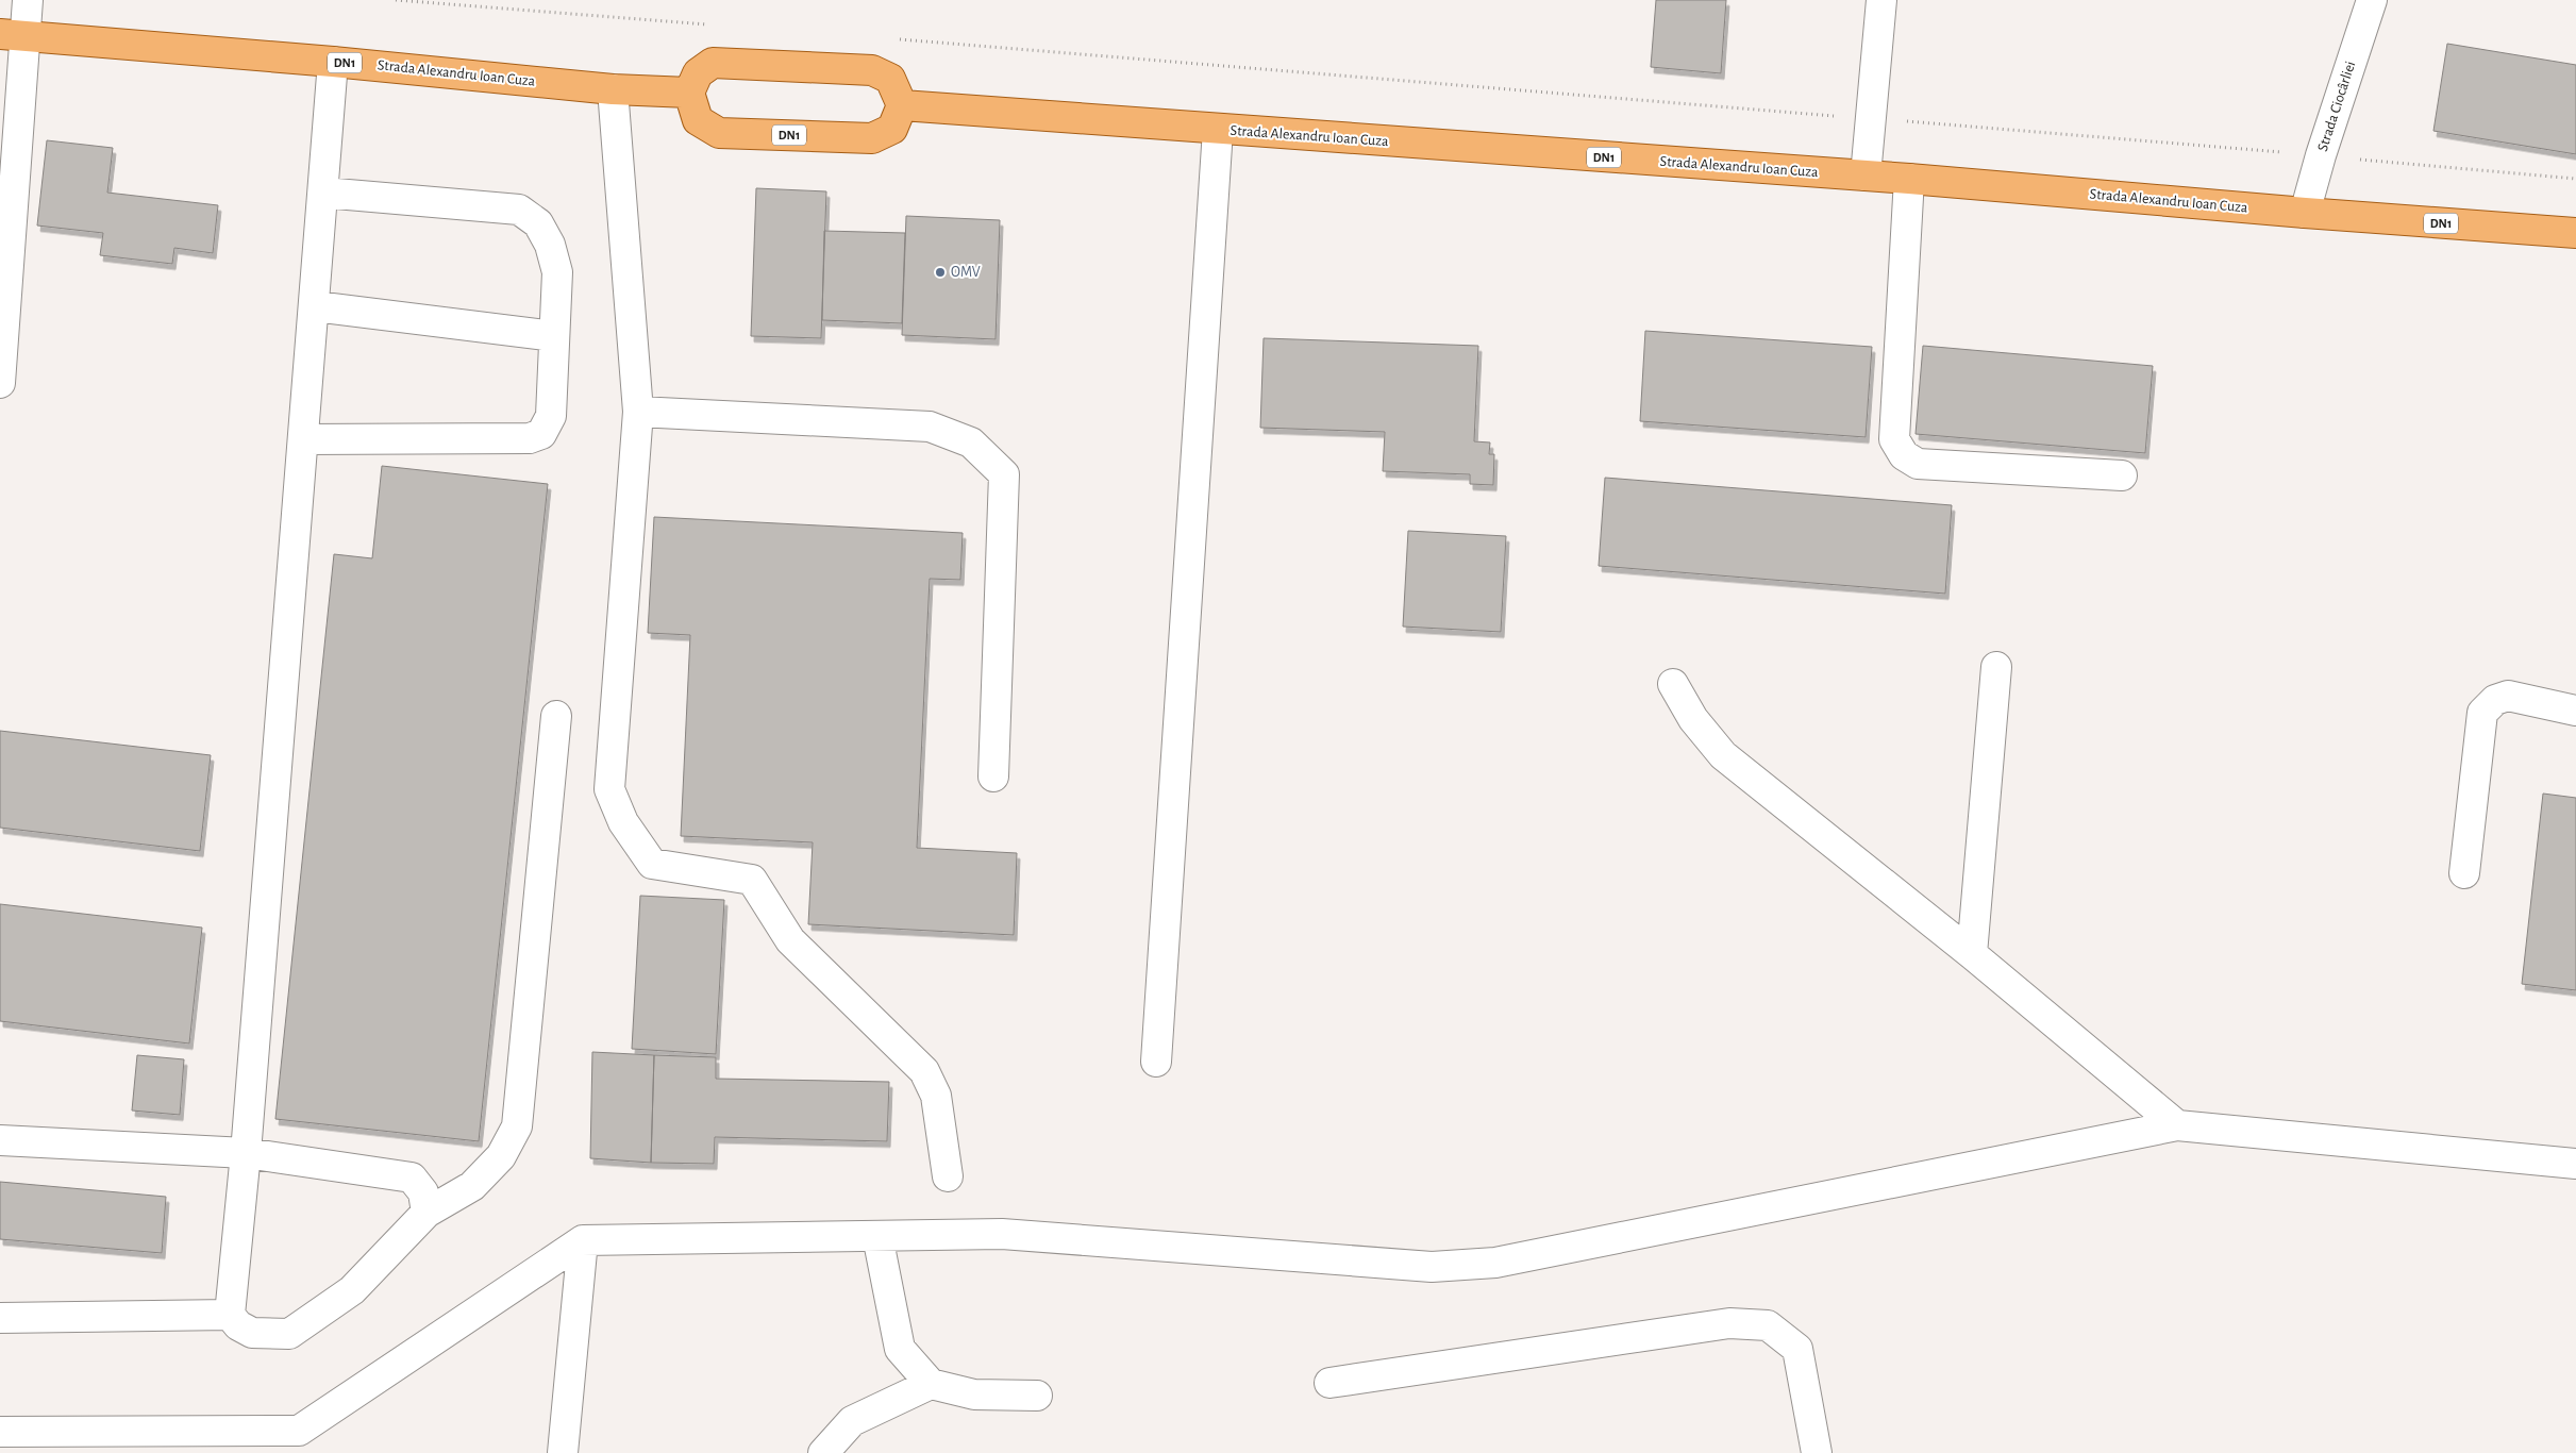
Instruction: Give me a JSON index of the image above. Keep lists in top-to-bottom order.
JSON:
{
  "streets": {
    "main road": ["DN1", "Strada Alexandru Ioan Cuza"],
    "street": ["Strada Ciocârliei"]
  },
  "crossings": [
    ["DN1", "Strada Alexandru Ioan Cuza"],
    ["Strada Alexandru Ioan Cuza", "Strada Ciocârliei"]
  ],
  "places": ["OMV"]
}
